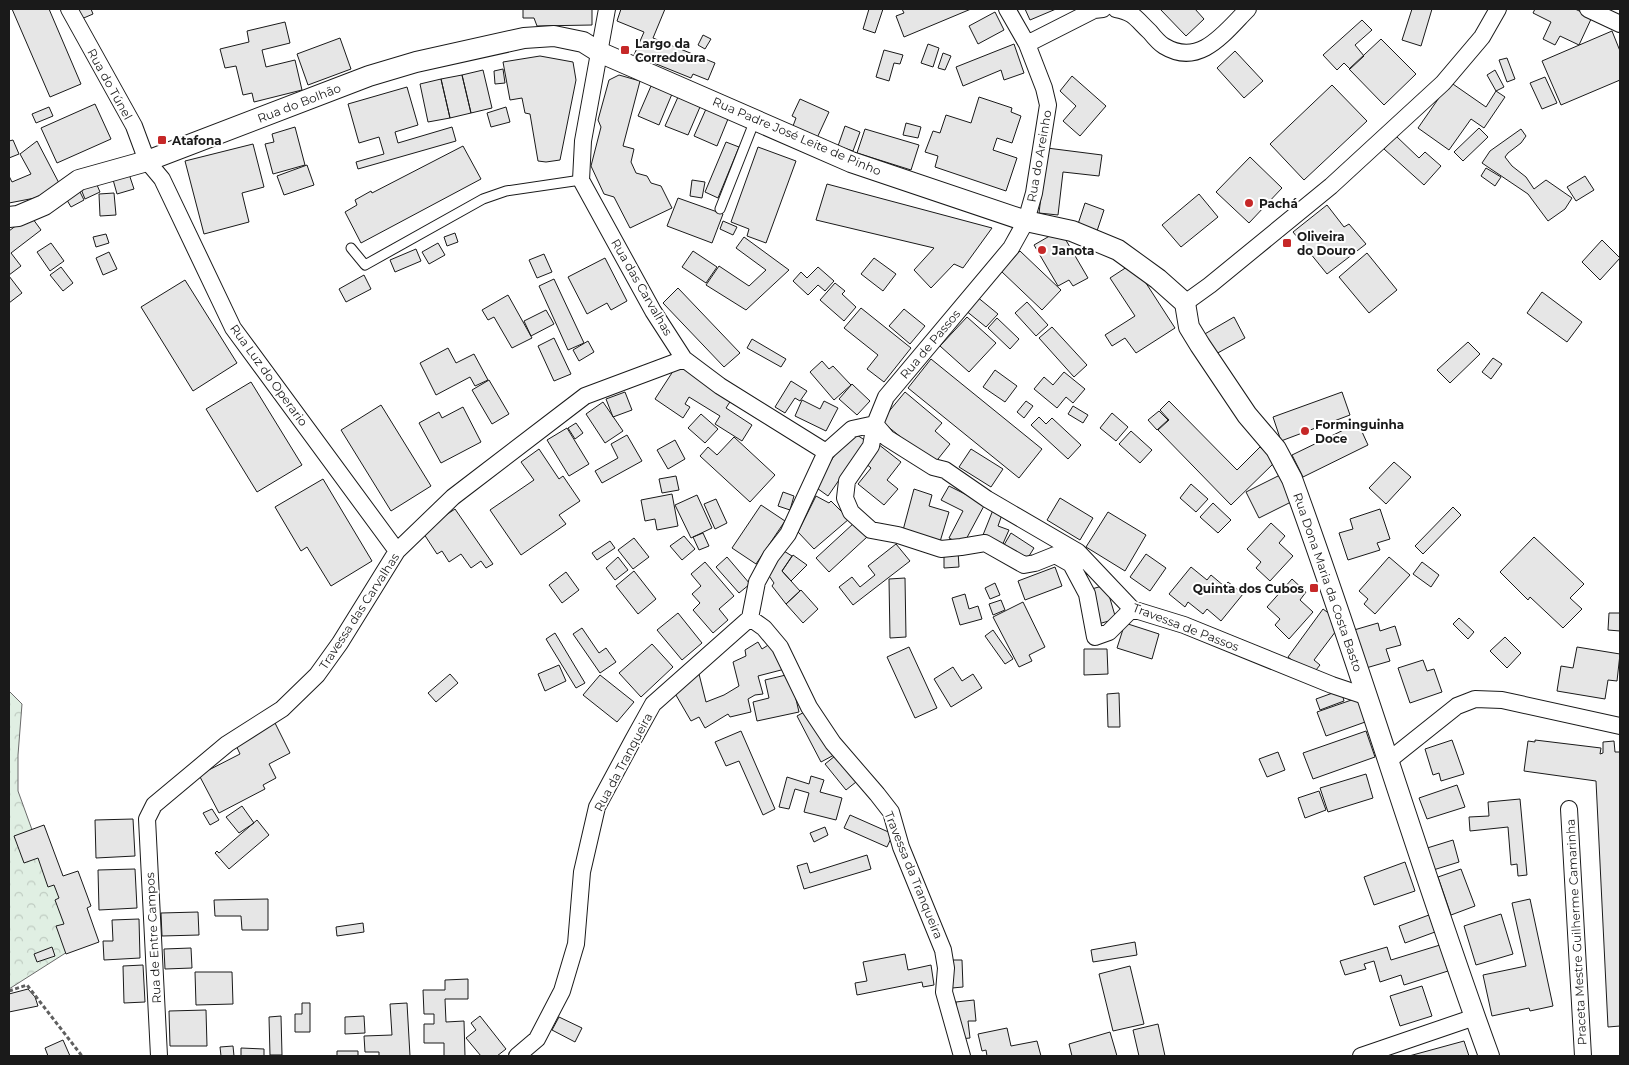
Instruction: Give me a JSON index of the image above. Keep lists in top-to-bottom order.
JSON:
{
  "streets": {
    "street": [
      "Rua do Túnel",
      "Rua do Bolhão",
      "Rua Padre José Leite de Pinho",
      "Rua do Areinho",
      "Rua das Carvalhas",
      "Rua de Passos",
      "Rua Luz do Operario",
      "Rua Dona Maria da Costa Basto",
      "Travessa das Carvalhas",
      "Travessa de Passos",
      "Rua da Tranqueira",
      "Travessa da Tranqueira",
      "Praceta Mestre Guilherme Camarinha",
      "Rua de Entre Campos"
    ]
  },
  "crossings": [
    ["Rua do Túnel", "Rua do Bolhão"],
    ["Rua do Túnel", "Rua Luz do Operario"],
    ["Rua do Bolhão", "Rua Padre José Leite de Pinho"],
    ["Rua do Bolhão", "Rua Luz do Operario"],
    ["Rua Padre José Leite de Pinho", "Rua do Areinho"],
    ["Rua Padre José Leite de Pinho", "Rua de Passos"],
    ["Rua do Areinho", "Rua de Passos"],
    ["Rua das Carvalhas", "Travessa das Carvalhas"],
    ["Rua de Passos", "Travessa de Passos"],
    ["Rua Luz do Operario", "Travessa das Carvalhas"],
    ["Rua Dona Maria da Costa Basto", "Travessa de Passos"],
    ["Travessa das Carvalhas", "Rua de Entre Campos"],
    ["Rua da Tranqueira", "Travessa da Tranqueira"]
  ],
  "places": {
    "transit": [
      "Largo da Corredoura",
      "Atafona",
      "Oliveira do Douro",
      "Quinta dos Cubos"
    ],
    "other": ["Pachá", "Janota", "Forminguinha Doce"]
  }
}
